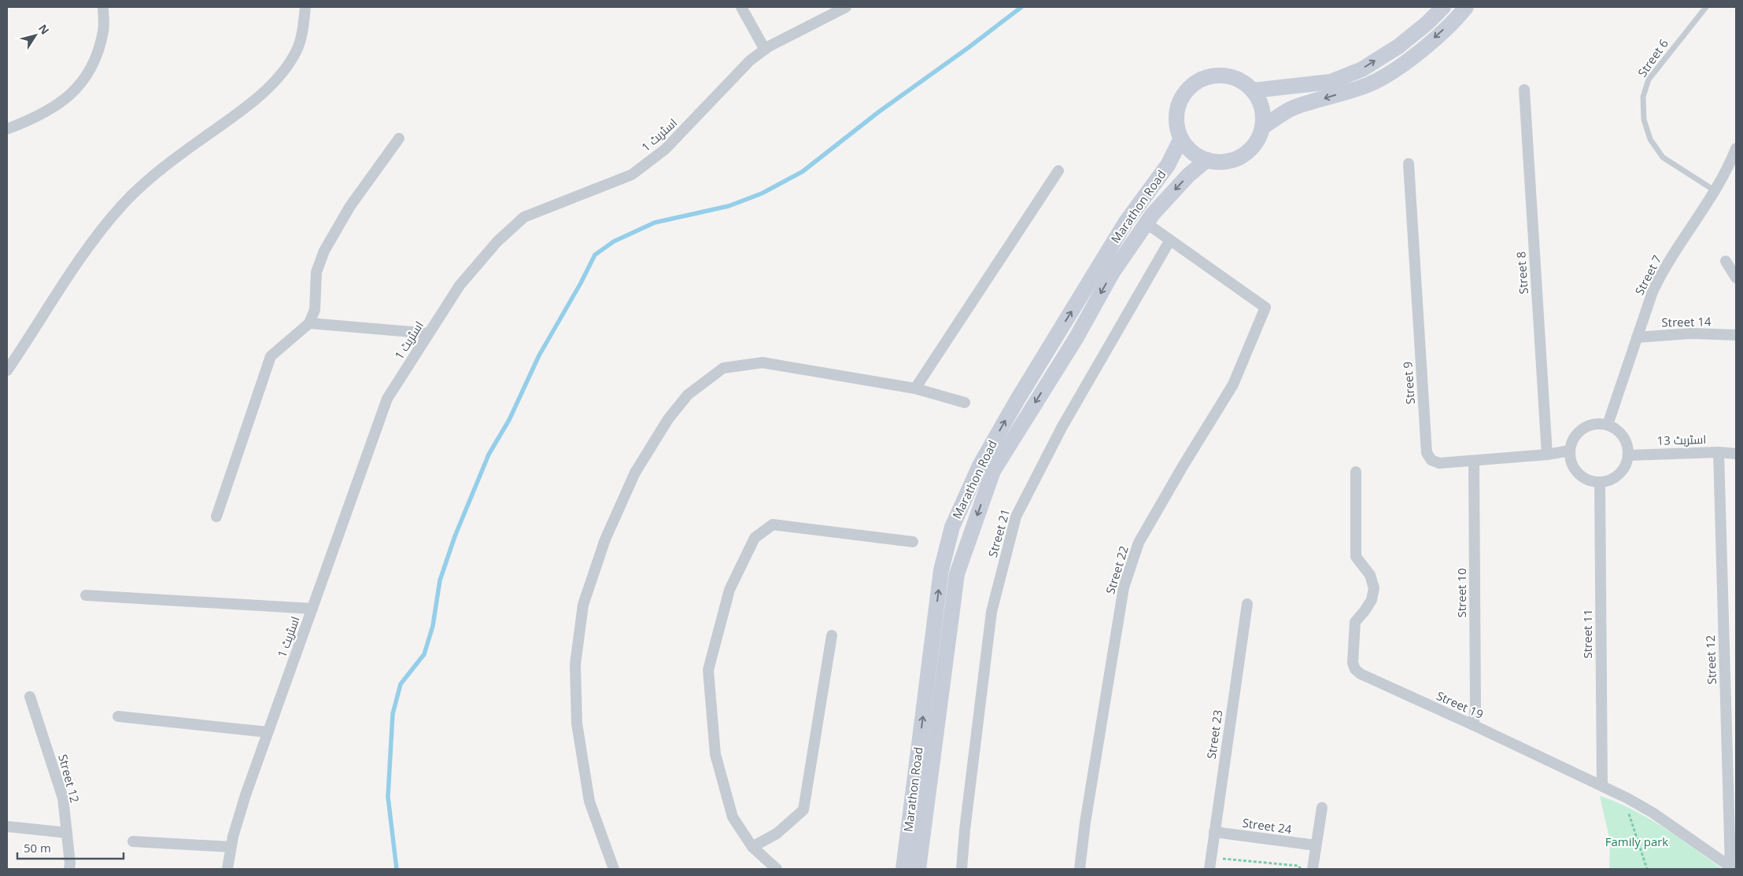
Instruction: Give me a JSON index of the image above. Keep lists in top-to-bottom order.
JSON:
{
  "streets": {
    "main road": ["Marathon Road"],
    "street": [
      "اسٹریٹ 1",
      "Street 8",
      "Street 7",
      "Street 14",
      "Street 9",
      "اسٹریٹ 13",
      "Street 21",
      "Street 22",
      "Street 10",
      "Street 11",
      "Street 12",
      "Street 19",
      "Street 23",
      "Street 24"
    ],
    "lane": ["Street 6"]
  },
  "crossings": [
    ["Street 6", "Street 7"],
    ["Street 8", "Street 9"],
    ["Street 7", "Street 14"],
    ["Street 7", "Street 9"],
    ["Street 7", "اسٹریٹ 13"],
    ["Street 7", "Street 11"],
    ["Street 9", "اسٹریٹ 13"],
    ["Street 9", "Street 10"],
    ["Street 9", "Street 11"],
    ["اسٹریٹ 13", "Street 11"],
    ["اسٹریٹ 13", "Street 12"],
    ["Street 21", "Street 22"],
    ["Street 10", "Street 19"],
    ["Street 11", "Street 19"],
    ["Street 12", "Street 19"],
    ["Street 23", "Street 24"]
  ],
  "parks": ["Family park"],
  "scale_bar": "50 m",
  "north": "top right"
}
